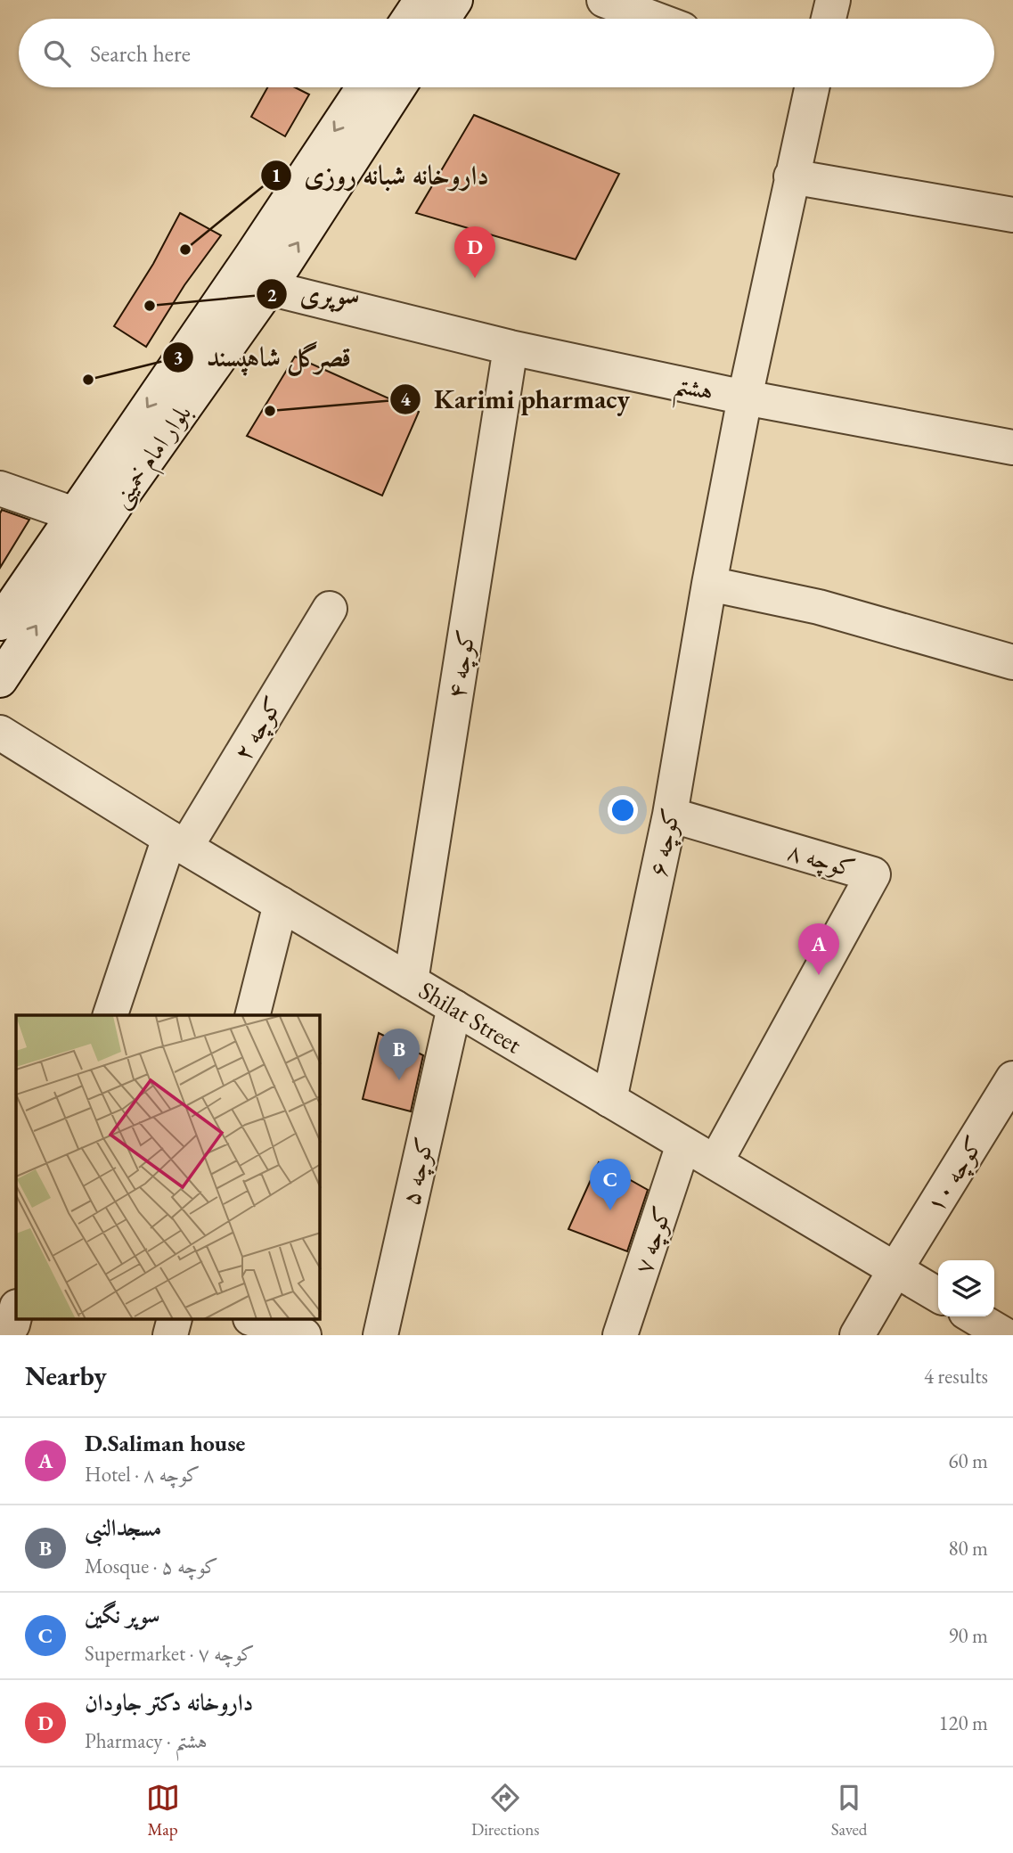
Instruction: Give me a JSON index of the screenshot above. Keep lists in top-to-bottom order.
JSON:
{
  "streets": {
    "street": [
      "هشتم",
      "بلوار امام خمینی",
      "کوچه ۴",
      "کوچه ۲",
      "کوچه ۶",
      "کوچه ۸",
      "Shilat Street",
      "کوچه ۵",
      "کوچه ۱۰",
      "کوچه ۷"
    ]
  },
  "crossings": [
    ["هشتم", "بلوار امام خمینی"],
    ["هشتم", "کوچه ۴"],
    ["هشتم", "کوچه ۶"],
    ["کوچه ۴", "Shilat Street"],
    ["کوچه ۲", "Shilat Street"],
    ["کوچه ۶", "کوچه ۸"],
    ["کوچه ۶", "Shilat Street"],
    ["کوچه ۸", "Shilat Street"],
    ["Shilat Street", "کوچه ۵"],
    ["Shilat Street", "کوچه ۱۰"],
    ["Shilat Street", "کوچه ۷"]
  ],
  "places": [
    "داروخانه شبانه روزی",
    "سوپری",
    "قصرگل شاهپسند",
    "Karimi pharmacy"
  ],
  "page": {
    "search": "Search here",
    "pins": [
      "D",
      "A",
      "B",
      "C"
    ],
    "heading": ["Nearby", "4 results"],
    "list": [
      {
        "mark": "A",
        "name": "D.Saliman house",
        "note": "Hotel · کوچه ۸",
        "value": "60 m"
      },
      {
        "mark": "B",
        "name": "مسجدالنبی",
        "note": "Mosque · کوچه ۵",
        "value": "80 m"
      },
      {
        "mark": "C",
        "name": "سوپر نگین",
        "note": "Supermarket · کوچه ۷",
        "value": "90 m"
      },
      {
        "mark": "D",
        "name": "داروخانه دکتر جاودان",
        "note": "Pharmacy · هشتم",
        "value": "120 m"
      }
    ],
    "nav": ["Map", "Directions", "Saved"]
  }
}
